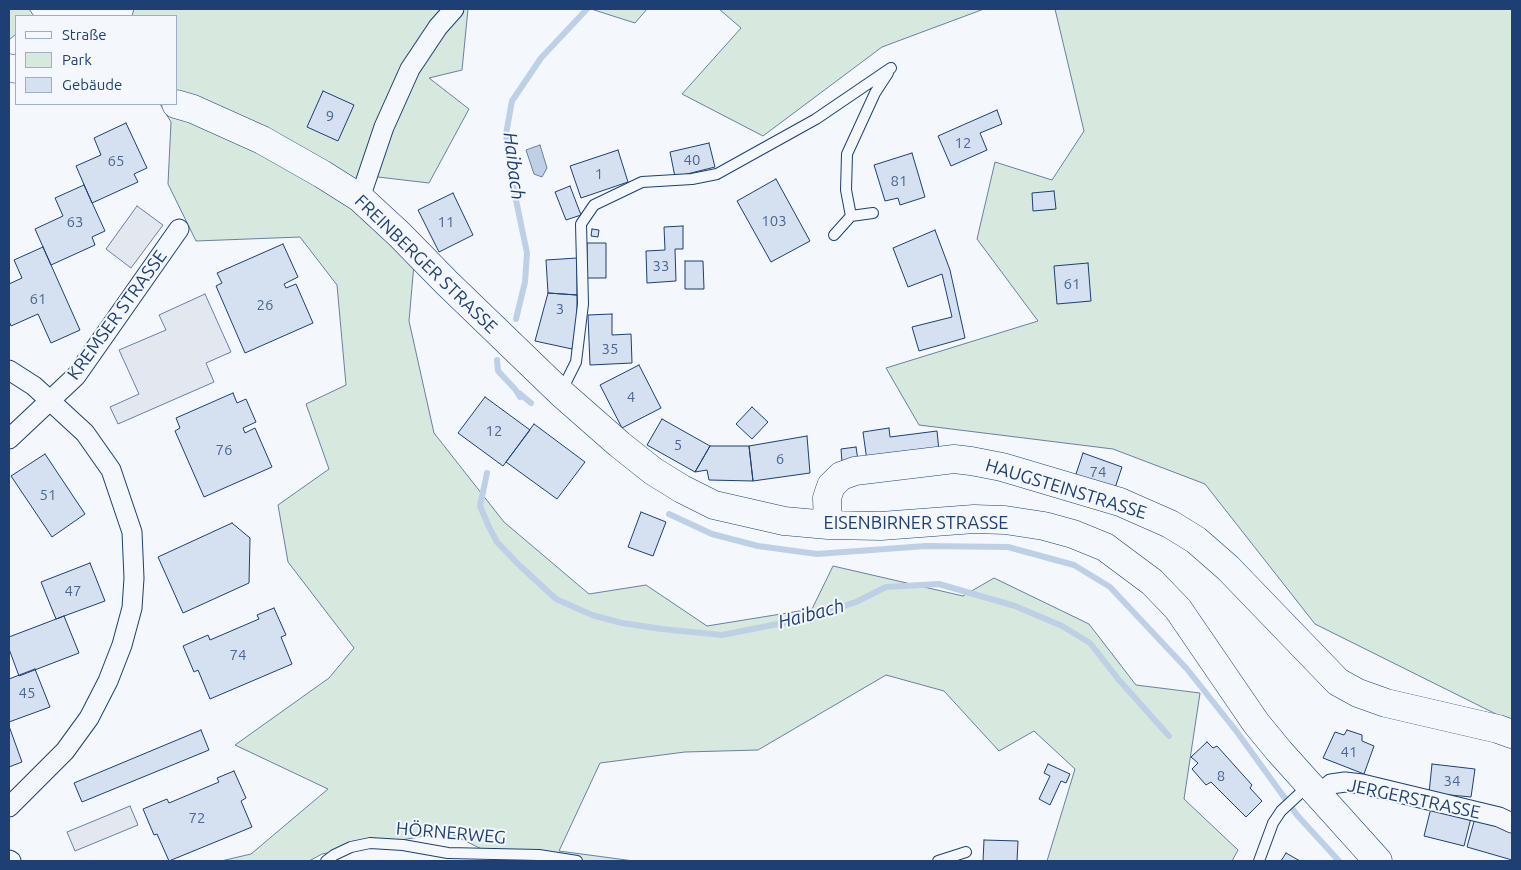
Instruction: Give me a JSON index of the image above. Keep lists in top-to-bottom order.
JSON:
{
  "streets": {
    "main road": ["FREINBERGER STRASSE", "HAUGSTEINSTRASSE", "EISENBIRNER STRASSE"],
    "street": ["KREMSER STRASSE", "JERGERSTRASSE"],
    "lane": ["HÖRNERWEG"]
  },
  "crossings": [
    ["FREINBERGER STRASSE", "EISENBIRNER STRASSE"],
    ["HAUGSTEINSTRASSE", "EISENBIRNER STRASSE"],
    ["EISENBIRNER STRASSE", "JERGERSTRASSE"]
  ],
  "water": ["Haibach"],
  "house_numbers": [
    "9",
    "12",
    "40",
    "65",
    "1",
    "81",
    "103",
    "63",
    "11",
    "33",
    "61",
    "61",
    "26",
    "3",
    "35",
    "4",
    "12",
    "5",
    "76",
    "6",
    "74",
    "51",
    "47",
    "74",
    "45",
    "41",
    "8",
    "34",
    "72"
  ],
  "legend": ["Straße", "Park", "Gebäude"]
}
